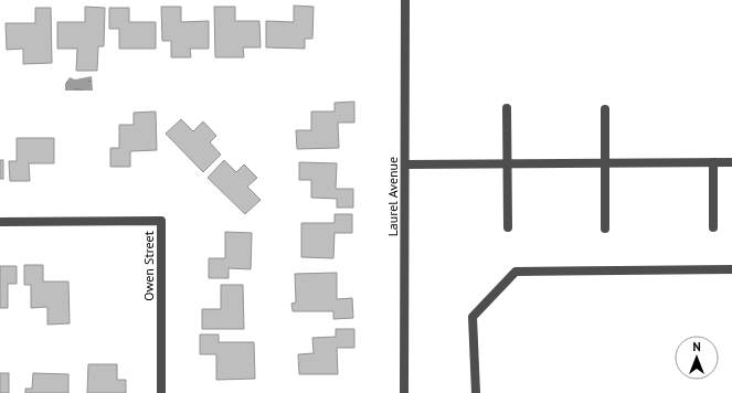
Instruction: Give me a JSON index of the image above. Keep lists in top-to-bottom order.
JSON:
{
  "streets": {
    "street": ["Laurel Avenue", "Owen Street"]
  },
  "north": "top"
}
